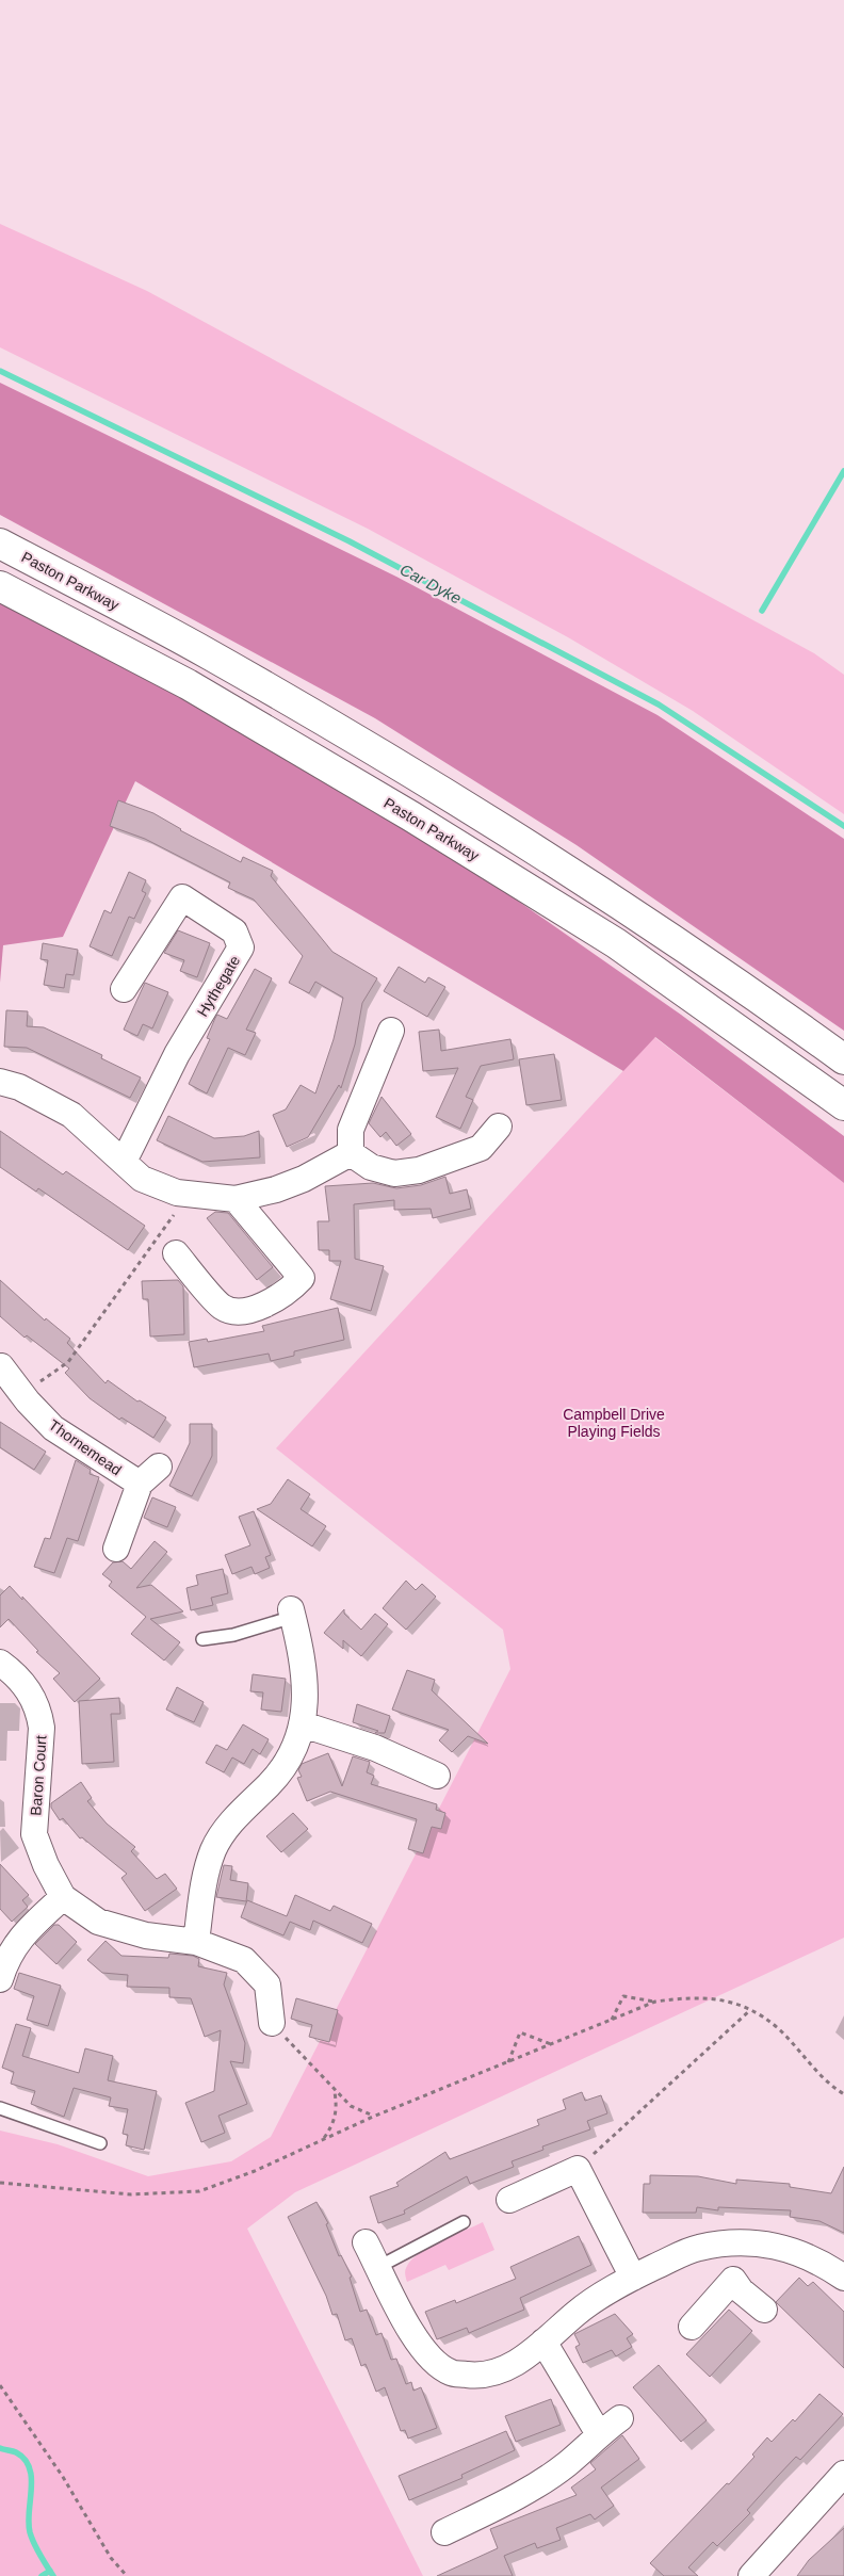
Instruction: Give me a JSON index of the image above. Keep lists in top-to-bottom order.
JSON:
{
  "streets": {
    "highway": ["Paston Parkway"],
    "street": ["Hythegate", "Thornemead", "Baron Court"]
  },
  "water": ["Car Dyke"],
  "parks": ["Campbell Drive Playing Fields"]
}
